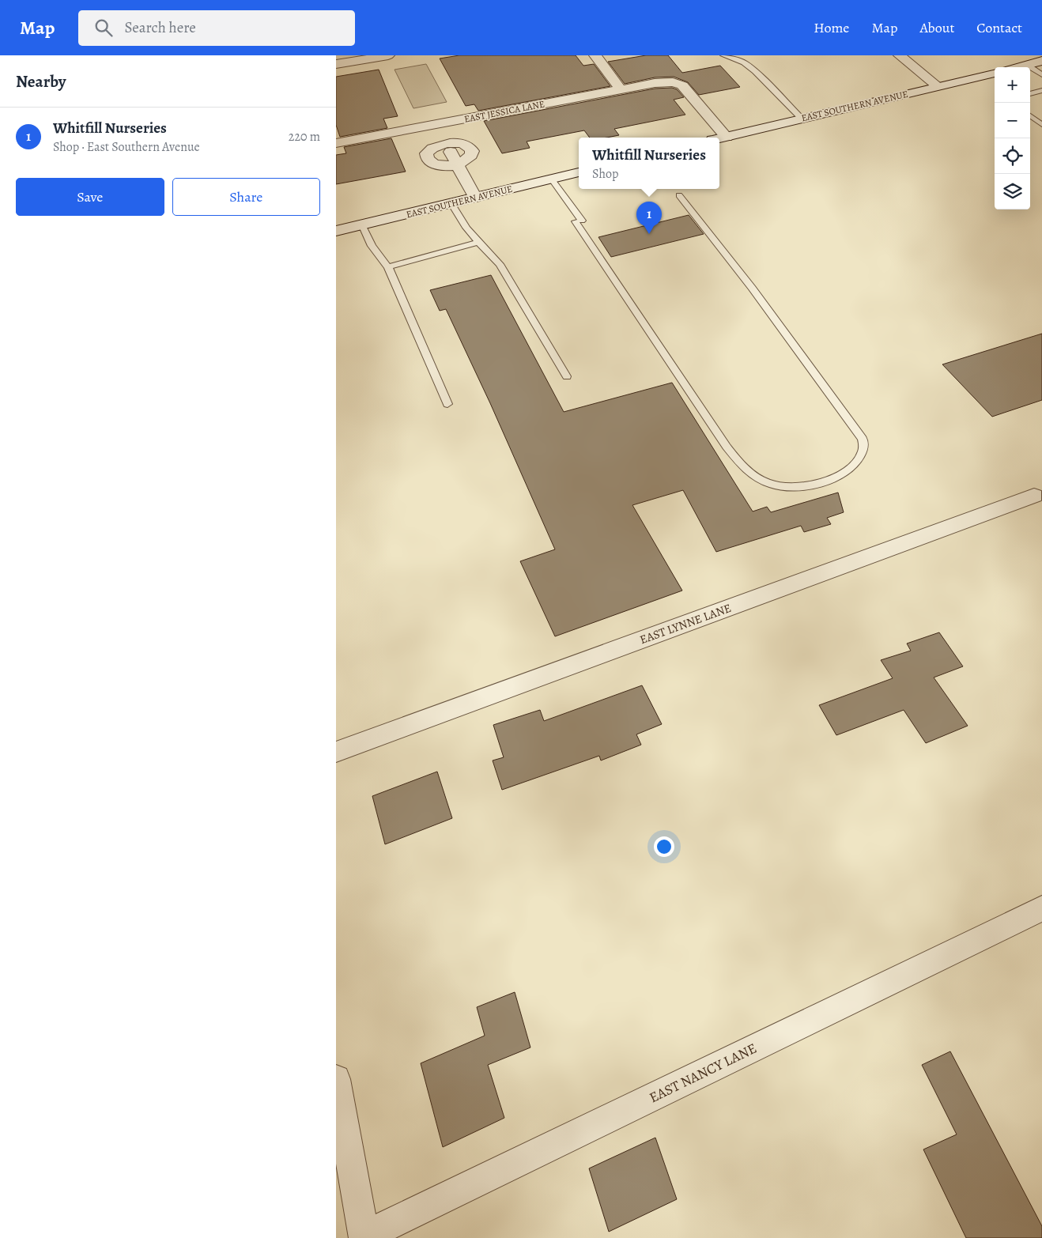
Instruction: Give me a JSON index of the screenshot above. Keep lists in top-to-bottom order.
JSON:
{
  "streets": {
    "street": [
      "EAST SOUTHERN AVENUE",
      "EAST JESSICA LANE",
      "EAST LYNNE LANE",
      "EAST NANCY LANE"
    ]
  },
  "crossings": [
    ["EAST SOUTHERN AVENUE", "EAST JESSICA LANE"]
  ],
  "page": {
    "header": "Map",
    "search": "Search here",
    "nav": [
      "Home",
      "Map",
      "About",
      "Contact"
    ],
    "heading": "Nearby",
    "map_buttons": ["+", "−"],
    "list": [
      {
        "mark": "1",
        "name": "Whitfill Nurseries",
        "note": "Shop · East Southern Avenue",
        "value": "220 m"
      }
    ],
    "popup": ["Whitfill Nurseries", "Shop"],
    "buttons": ["Save", "Share"],
    "pins": "1"
  }
}
